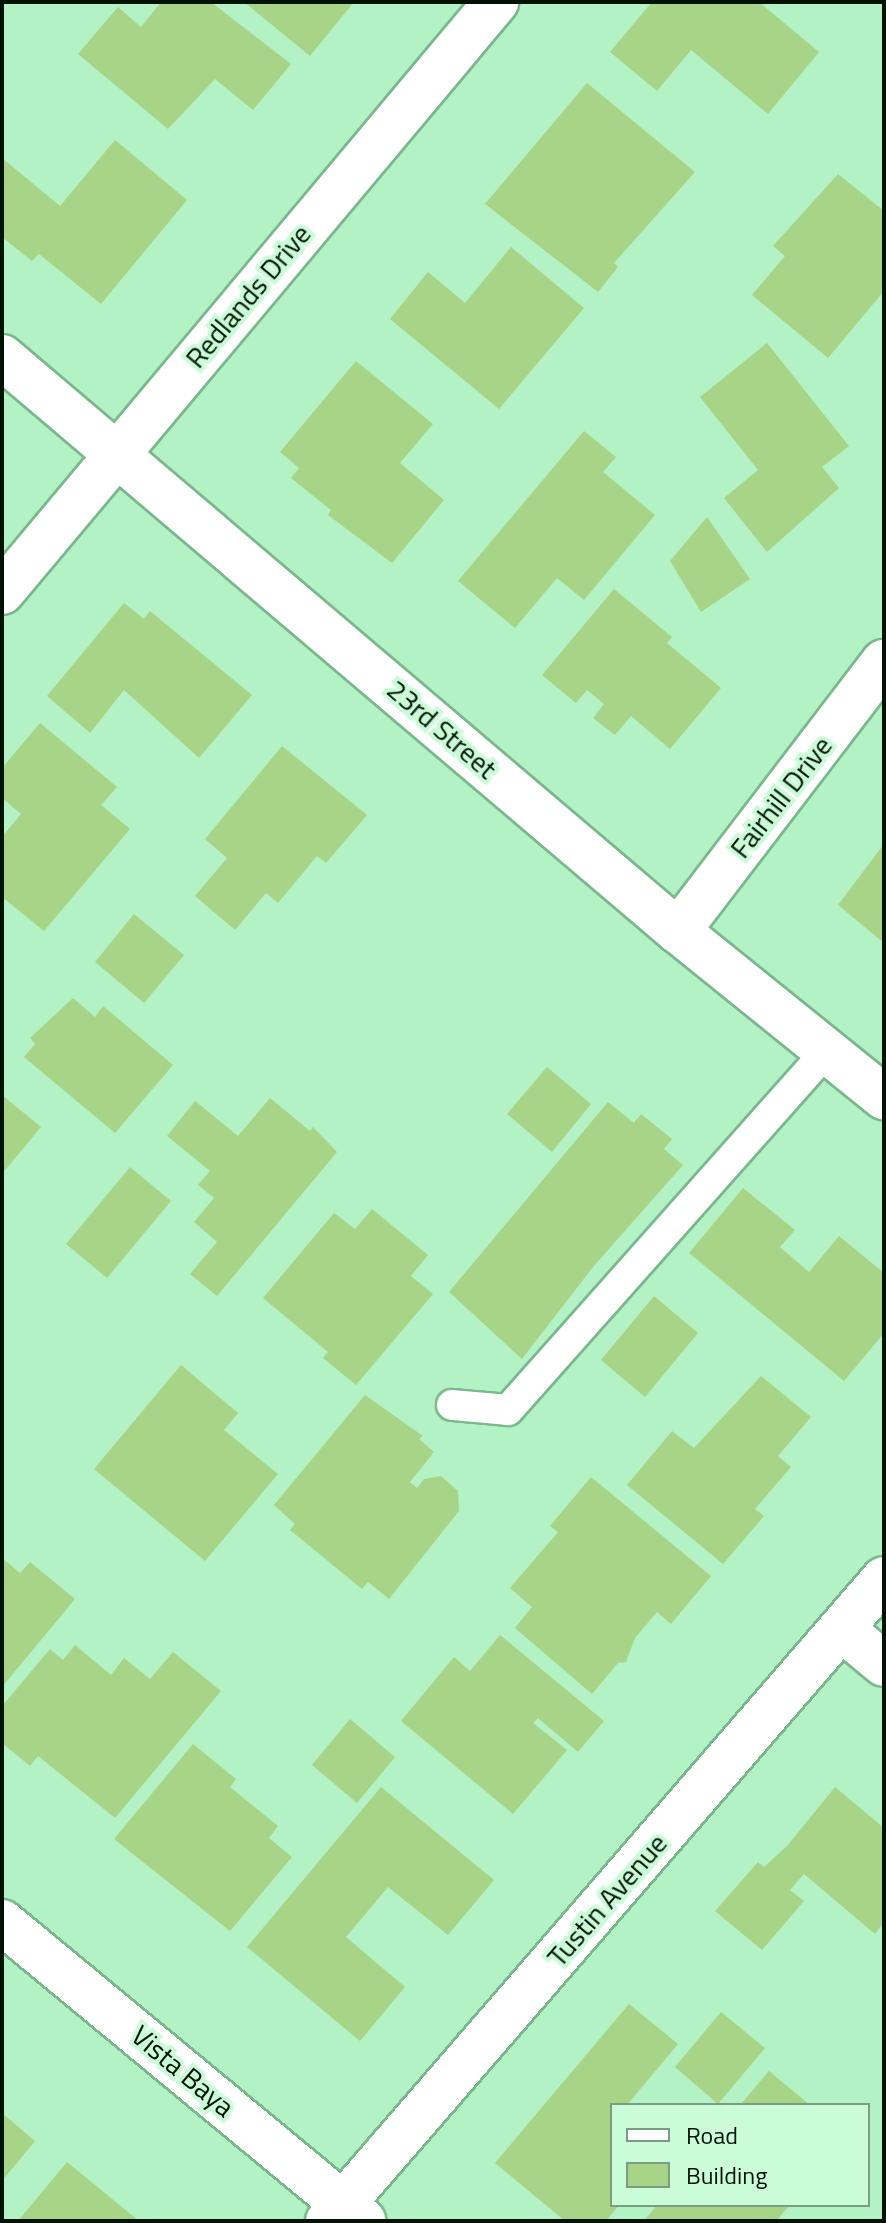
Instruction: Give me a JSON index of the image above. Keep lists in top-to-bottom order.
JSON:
{
  "streets": {
    "street": [
      "Redlands Drive",
      "23rd Street",
      "Fairhill Drive",
      "Tustin Avenue",
      "Vista Baya"
    ]
  },
  "crossings": [
    ["Redlands Drive", "23rd Street"],
    ["23rd Street", "Fairhill Drive"],
    ["Tustin Avenue", "Vista Baya"]
  ],
  "legend": ["Road", "Building"]
}
